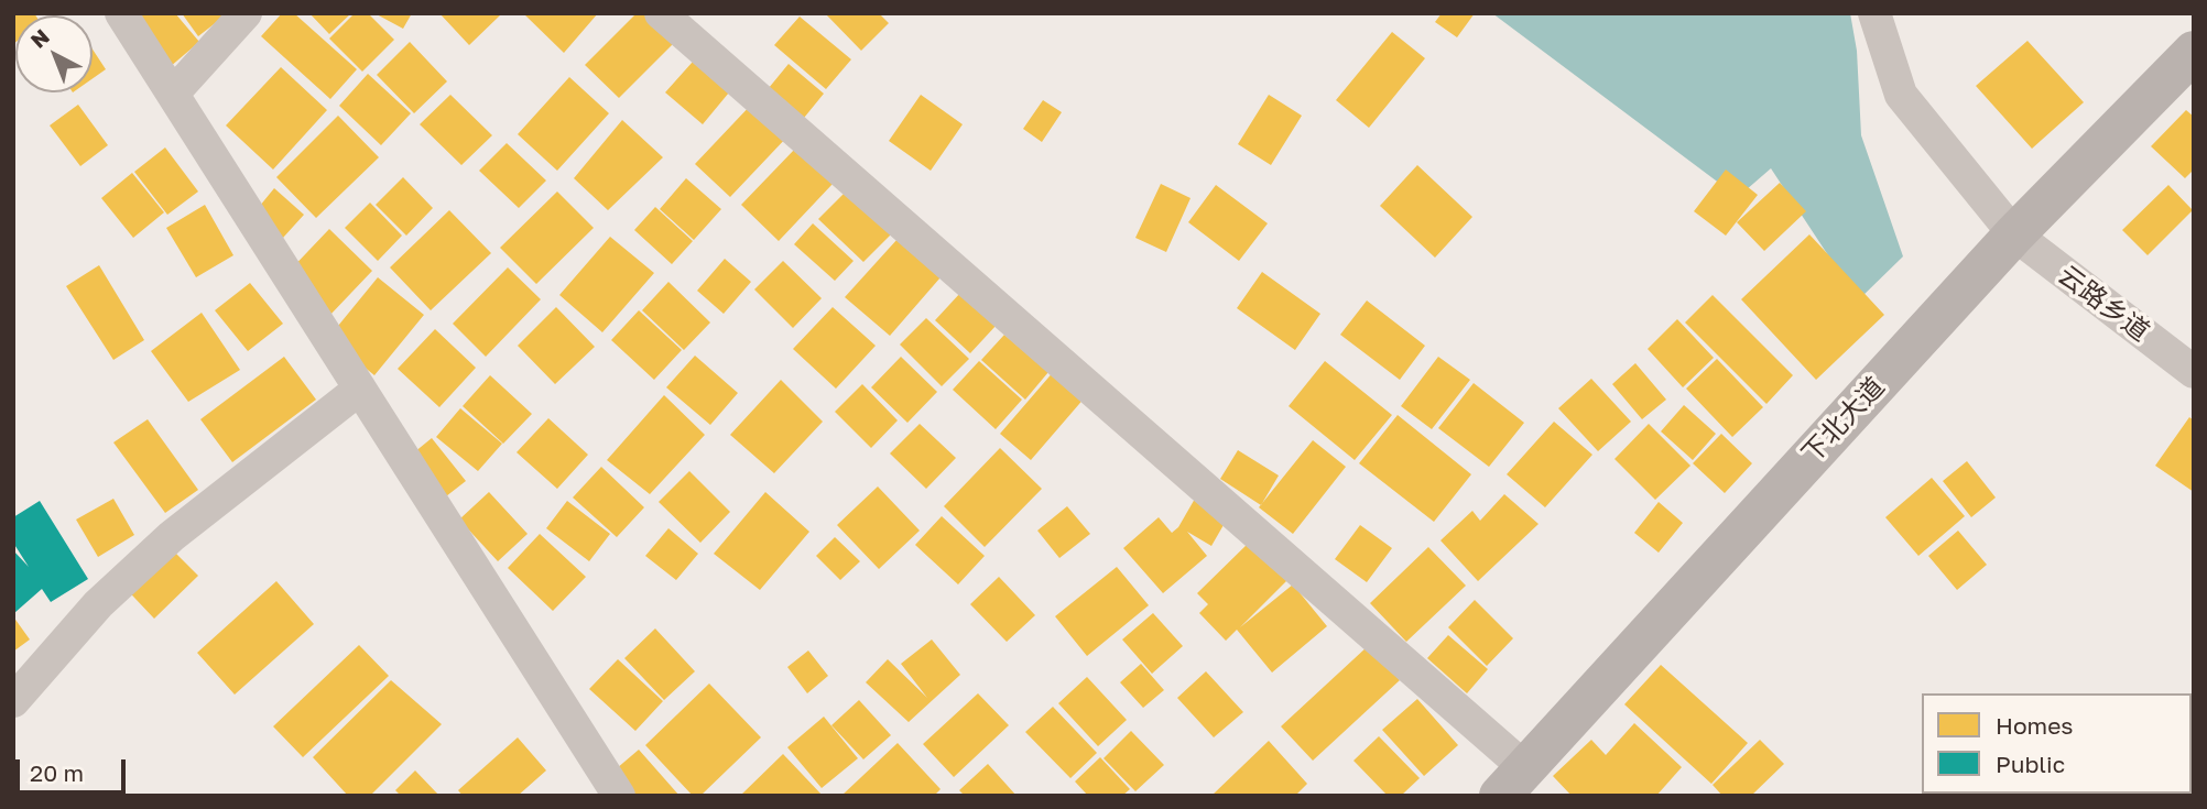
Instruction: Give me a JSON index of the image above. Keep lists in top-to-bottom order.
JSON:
{
  "streets": {
    "street": ["云路乡道", "下北大道"]
  },
  "crossings": [
    ["云路乡道", "下北大道"]
  ],
  "legend": ["Homes", "Public"],
  "scale_bar": "20 m",
  "north": "top left"
}
